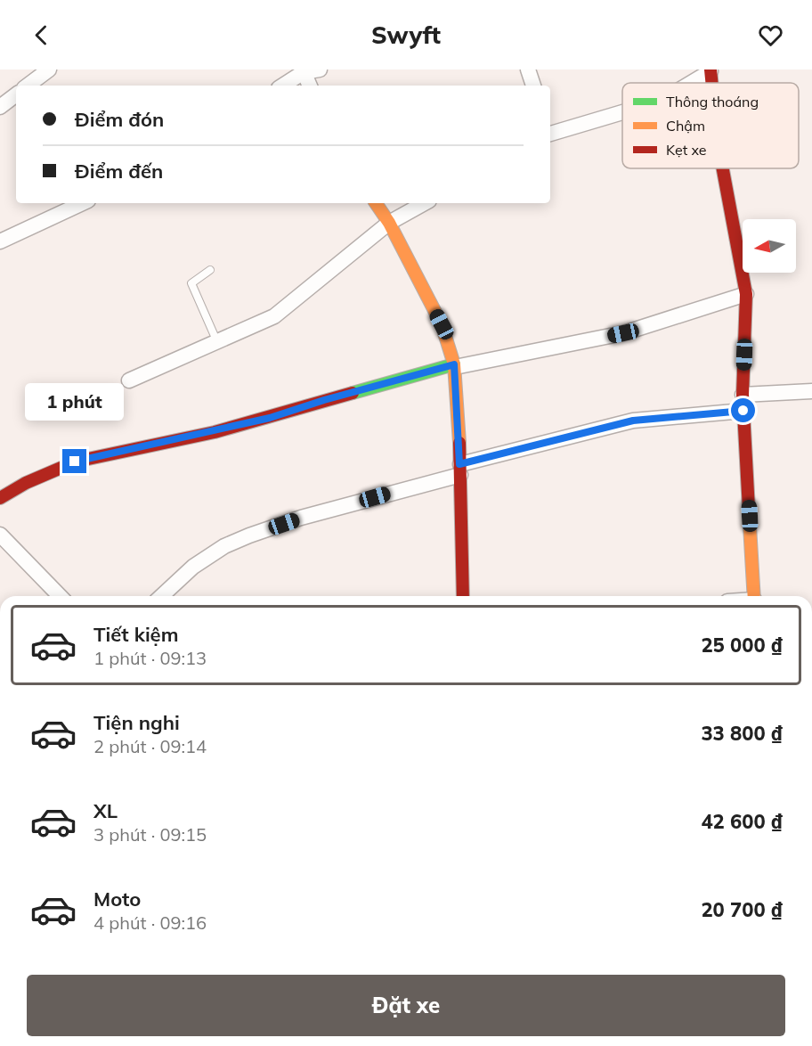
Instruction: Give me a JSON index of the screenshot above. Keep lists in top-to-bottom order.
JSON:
{
  "legend": ["Thông thoáng", "Chậm", "Kẹt xe"],
  "north": "left",
  "page": {
    "header": "Swyft",
    "banner": ["Điểm đón", "Điểm đến"],
    "bubble": "1 phút",
    "list": [
      {
        "name": "Tiết kiệm",
        "note": "1 phút · 09:13",
        "value": "25 000 ₫"
      },
      {
        "name": "Tiện nghi",
        "note": "2 phút · 09:14",
        "value": "33 800 ₫"
      },
      {
        "name": "XL",
        "note": "3 phút · 09:15",
        "value": "42 600 ₫"
      },
      {
        "name": "Moto",
        "note": "4 phút · 09:16",
        "value": "20 700 ₫"
      }
    ],
    "buttons": "Đặt xe"
  }
}
